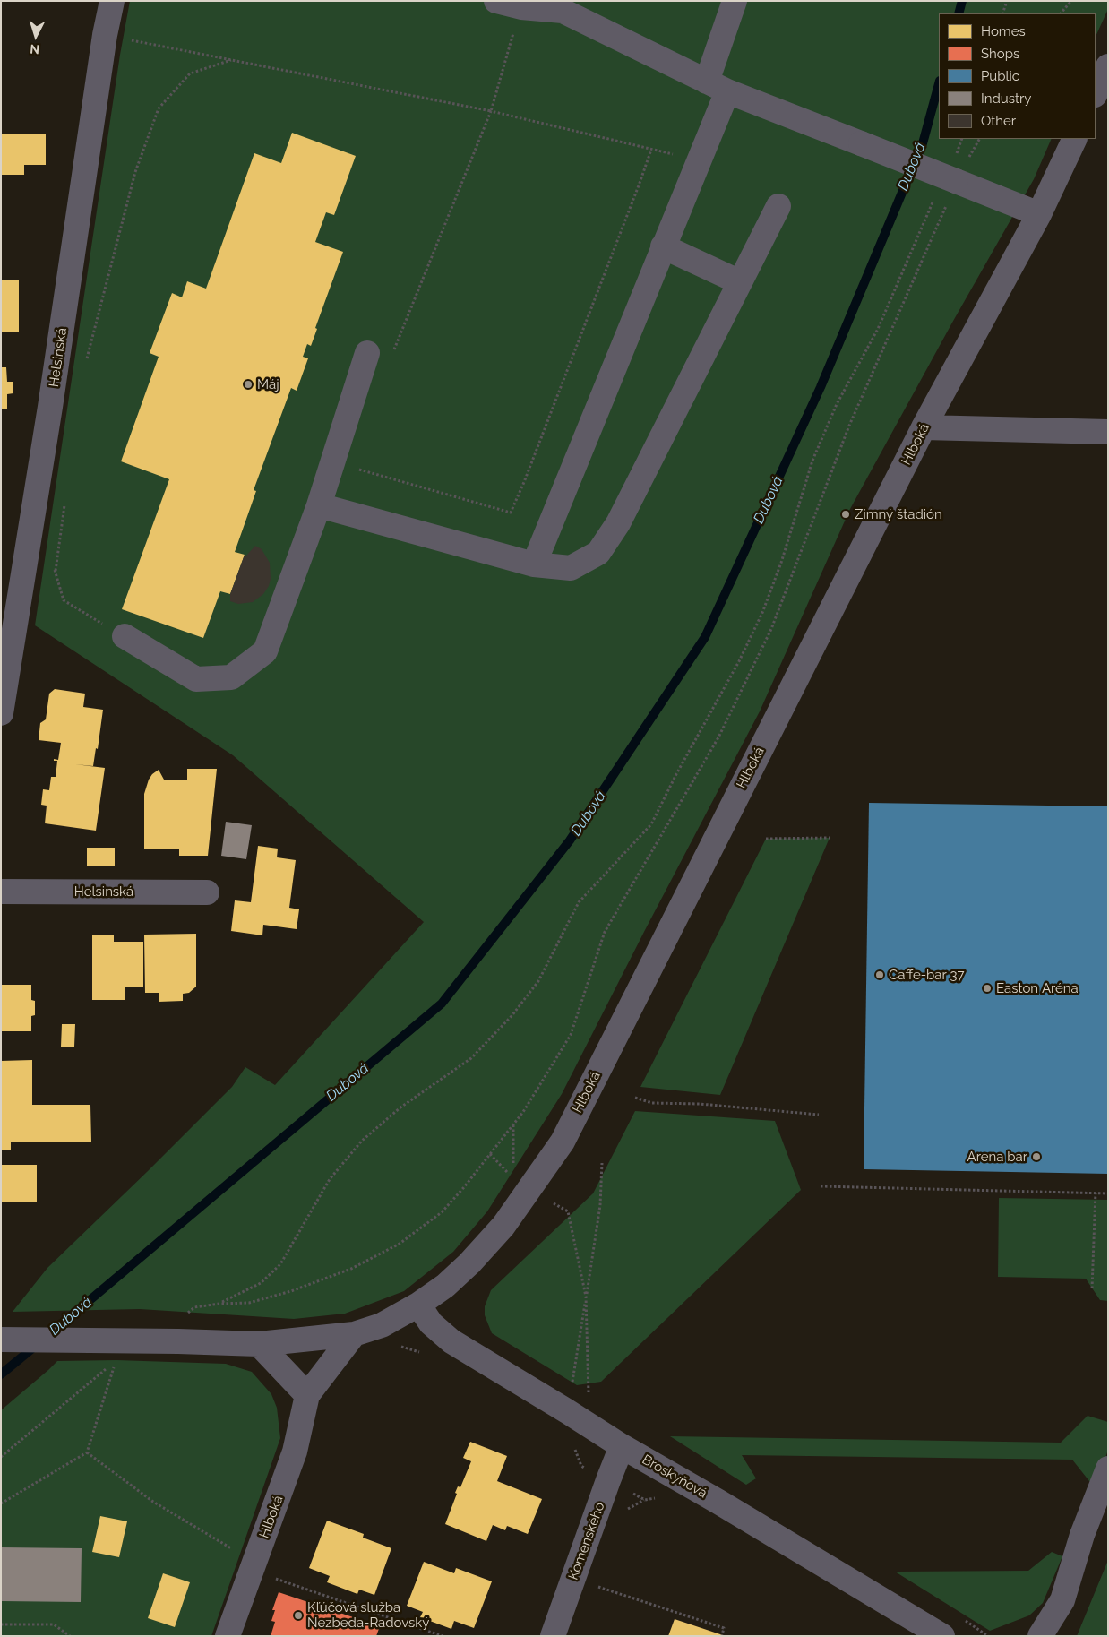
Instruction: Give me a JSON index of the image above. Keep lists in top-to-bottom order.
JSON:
{
  "streets": {
    "street": [
      "Helsinská",
      "Hlboká",
      "Broskyňová",
      "Komenského"
    ]
  },
  "crossings": [
    ["Hlboká", "Broskyňová"],
    ["Broskyňová", "Komenského"]
  ],
  "water": ["Dubová"],
  "places": [
    "Máj",
    "Zimný štadión",
    "Caffe-bar 37",
    "Easton Aréna",
    "Arena bar",
    "Kľúčová služba Nezbeda-Radovský"
  ],
  "legend": [
    "Homes",
    "Shops",
    "Public",
    "Industry",
    "Other"
  ],
  "north": "bottom"
}
